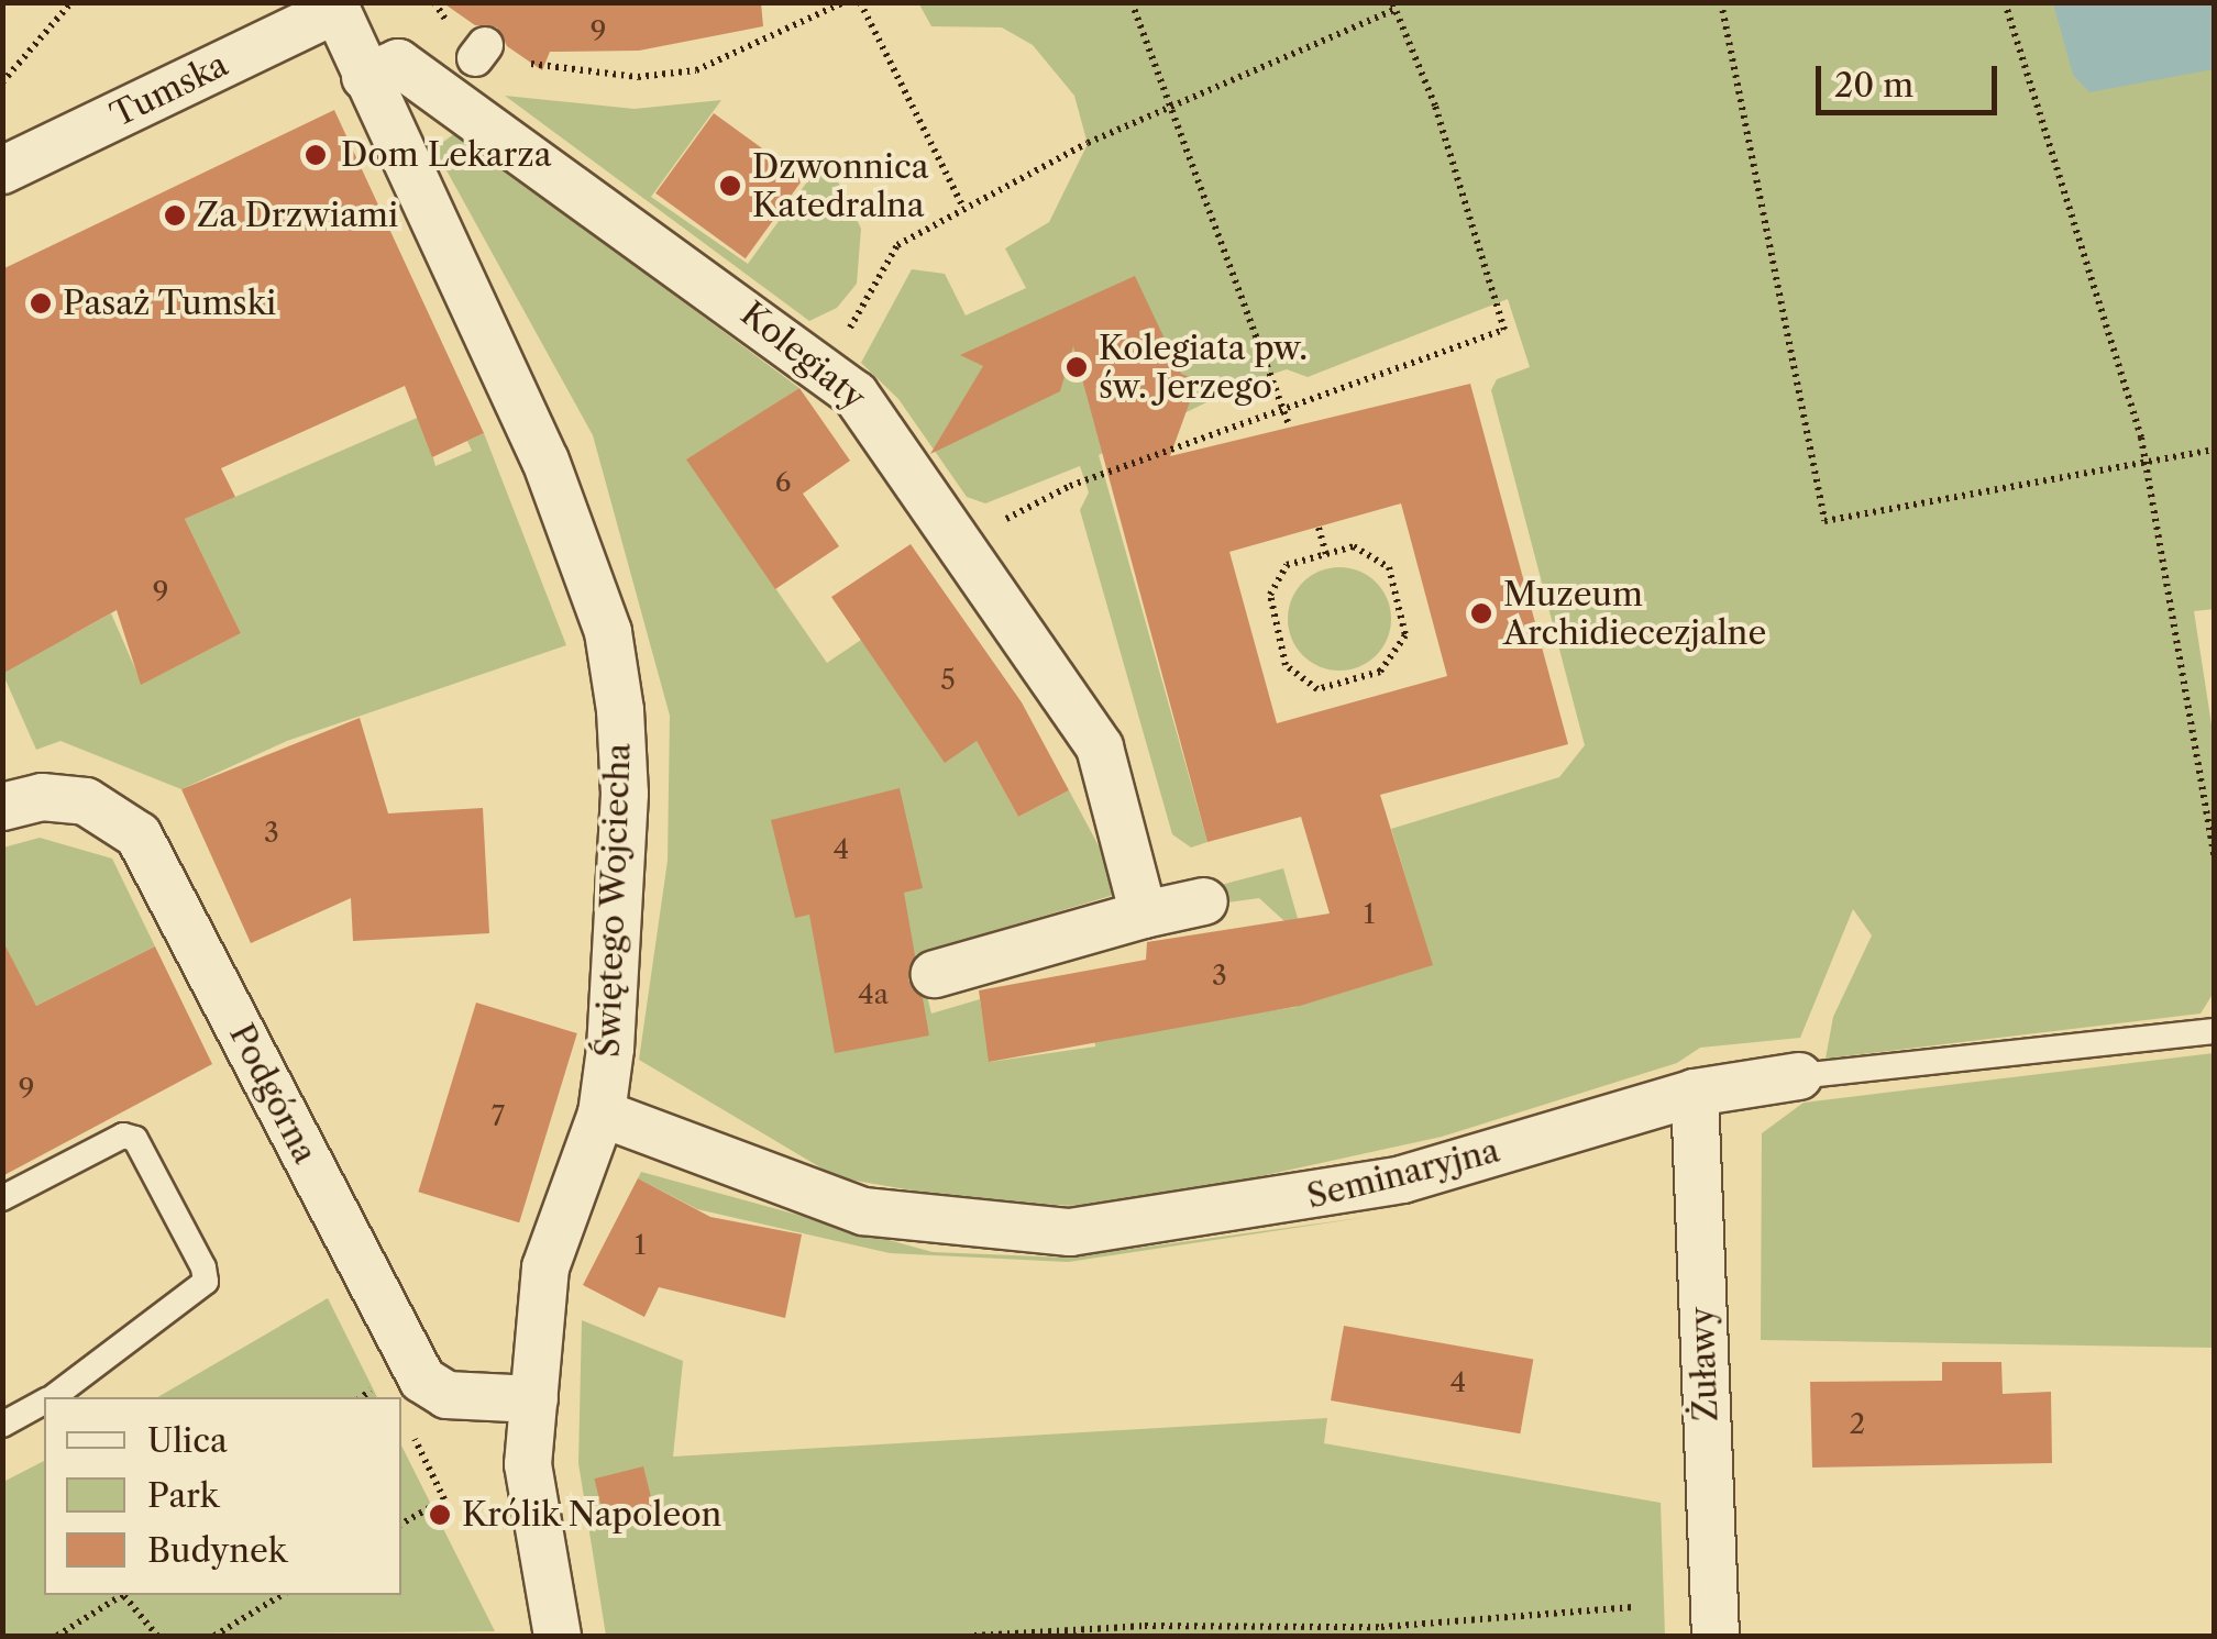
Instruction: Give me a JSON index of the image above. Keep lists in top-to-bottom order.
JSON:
{
  "streets": {
    "street": [
      "Tumska",
      "Kolegiaty",
      "Świętego Wojciecha",
      "Podgórna",
      "Seminaryjna",
      "Żuławy"
    ]
  },
  "crossings": [
    ["Tumska", "Świętego Wojciecha"],
    ["Kolegiaty", "Świętego Wojciecha"],
    ["Świętego Wojciecha", "Podgórna"],
    ["Świętego Wojciecha", "Seminaryjna"],
    ["Seminaryjna", "Żuławy"]
  ],
  "places": [
    "Dom Lekarza",
    "Dzwonnica Katedralna",
    "Za Drzwiami",
    "Pasaż Tumski",
    "Kolegiata pw. św. Jerzego",
    "Muzeum Archidiecezjalne",
    "Królik Napoleon"
  ],
  "house_numbers": [
    "9",
    "6",
    "9",
    "5",
    "3",
    "4",
    "1",
    "3",
    "4a",
    "9",
    "7",
    "1",
    "4",
    "2"
  ],
  "legend": ["Ulica", "Park", "Budynek"],
  "scale_bar": "20 m"
}
